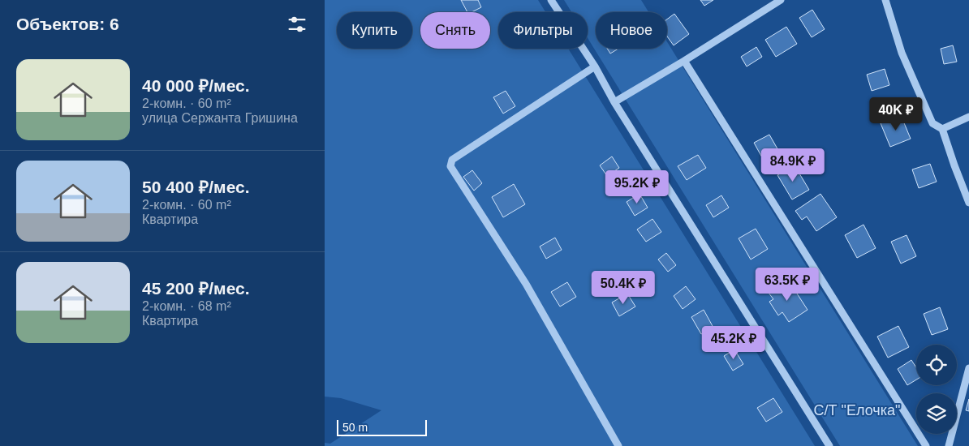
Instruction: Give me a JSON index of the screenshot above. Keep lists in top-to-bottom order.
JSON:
{
  "parks": ["С/Т \"Елочка\""],
  "scale_bar": "50 m",
  "page": {
    "heading": "Объектов: 6",
    "chip": [
      "Купить",
      "Снять",
      "Фильтры",
      "Новое"
    ],
    "list": [
      {
        "name": "40 000 ₽/мес.",
        "note": "2-комн. · 60 m² · улица Сержанта Гришина"
      },
      {
        "name": "50 400 ₽/мес.",
        "note": "2-комн. · 60 m² · Квартира"
      },
      {
        "name": "45 200 ₽/мес.",
        "note": "2-комн. · 68 m² · Квартира"
      }
    ],
    "price": [
      "40K ₽",
      "84.9K ₽",
      "95.2K ₽",
      "63.5K ₽",
      "50.4K ₽",
      "45.2K ₽"
    ],
    "scale": "50 m"
  }
}
